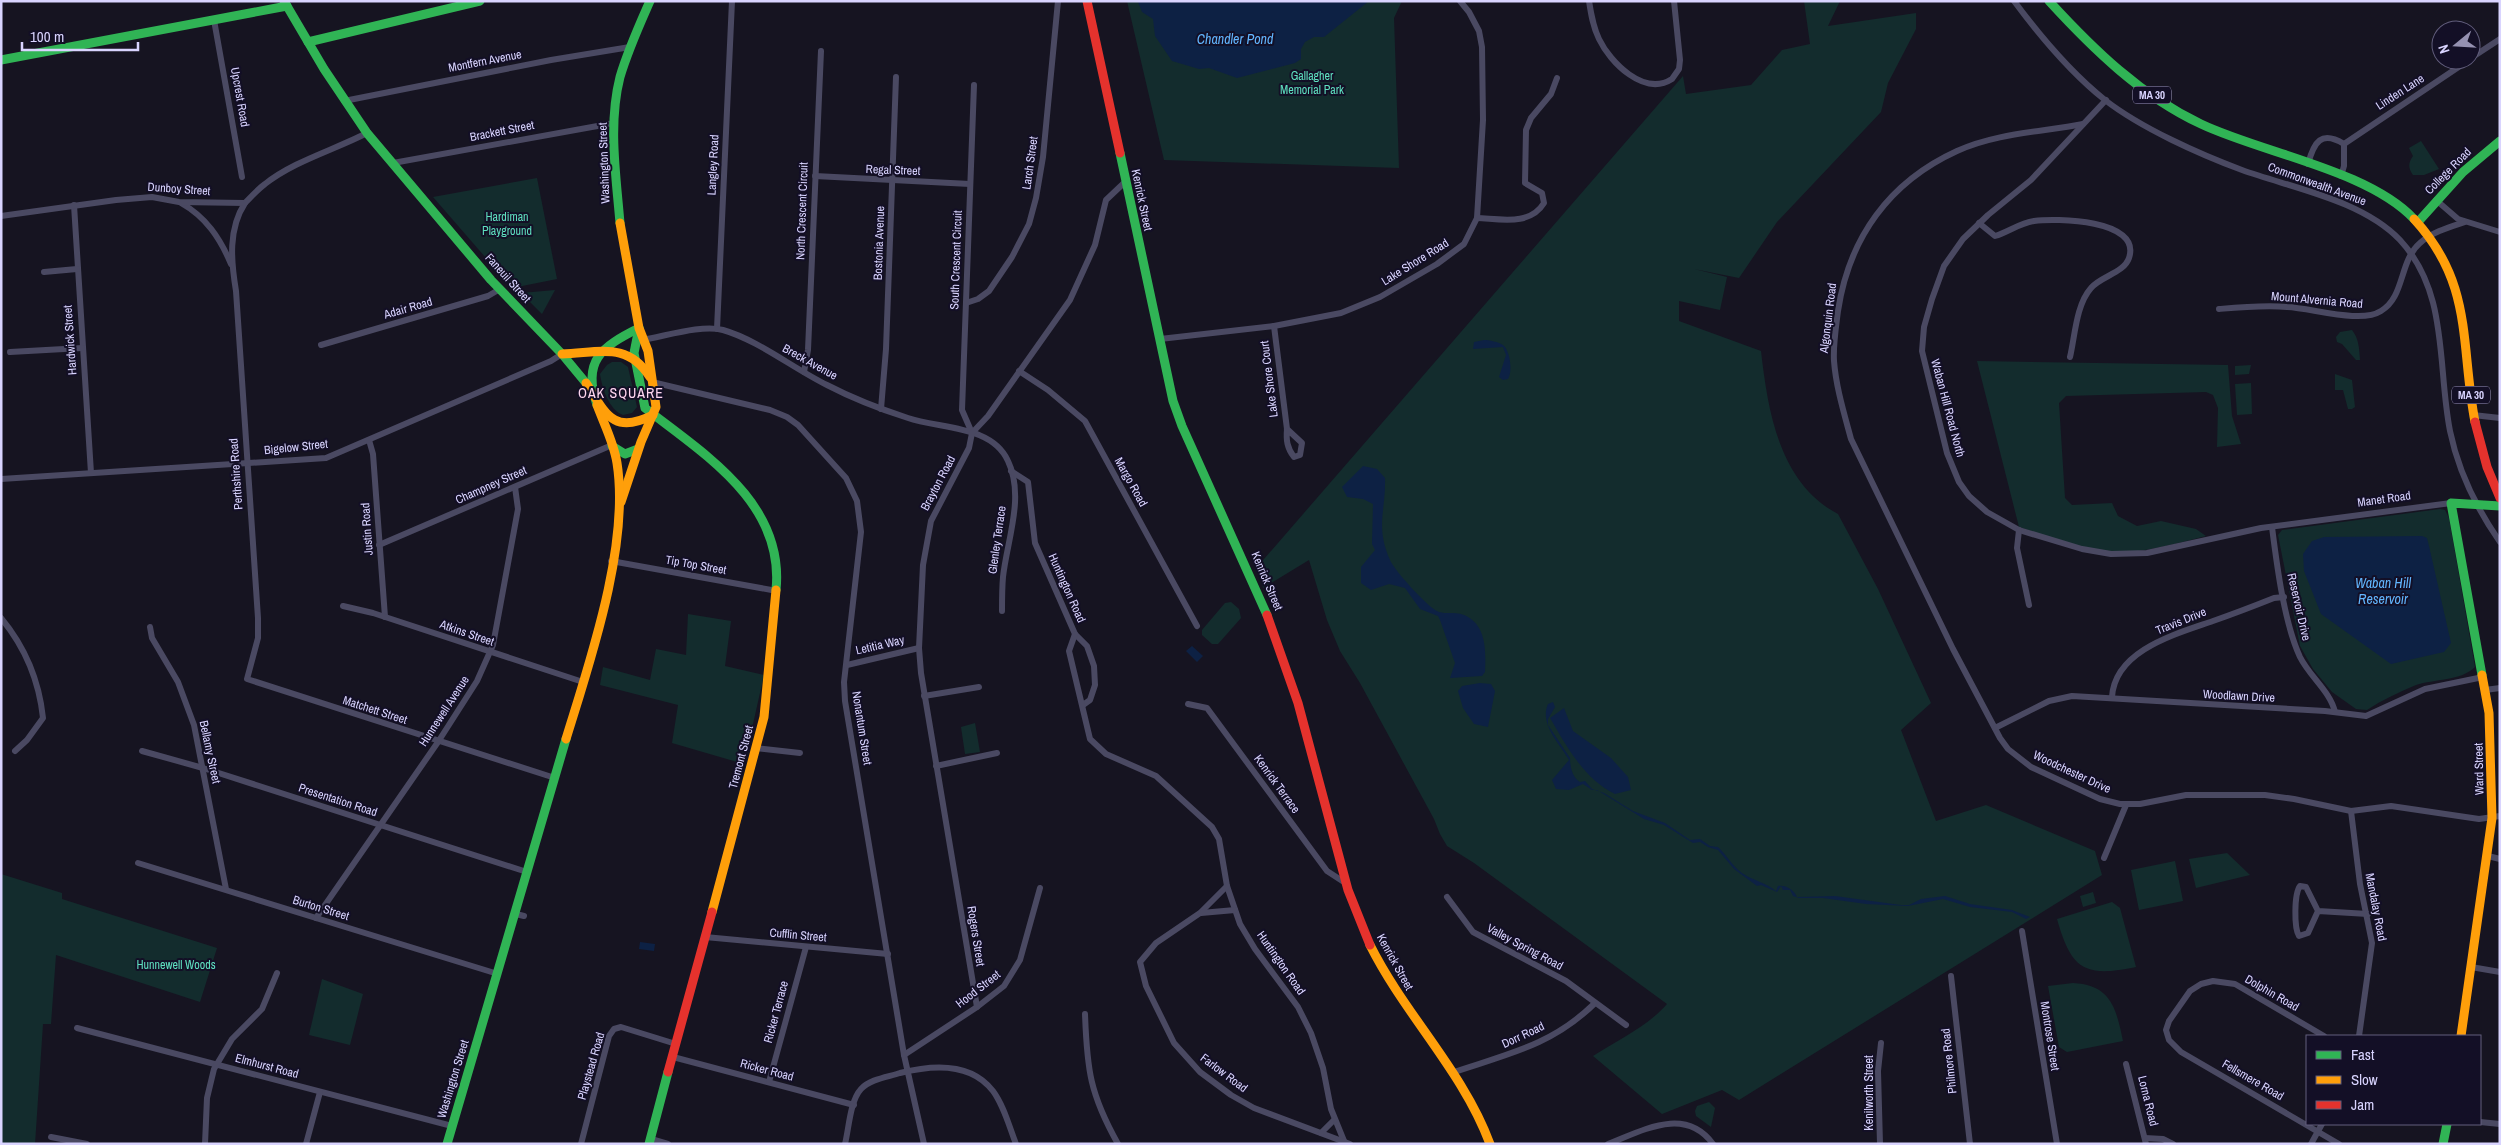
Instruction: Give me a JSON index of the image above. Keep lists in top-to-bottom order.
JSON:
{
  "streets": {
    "street": [
      "Montfern Avenue",
      "Linden Lane",
      "MA 30",
      "Upcrest Road",
      "Brackett Street",
      "Washington Street",
      "Larch Street",
      "Langley Road",
      "Regal Street",
      "College Road",
      "Commonwealth Avenue",
      "Dunboy Street",
      "Kenrick Street",
      "North Crescent Circuit",
      "Bostonia Avenue",
      "South Crescent Circuit",
      "Lake Shore Road",
      "Faneuil Street",
      "Mount Alvernia Road",
      "Adair Road",
      "Algonquin Road",
      "Hardwick Street",
      "Breck Avenue",
      "Lake Shore Court",
      "Waban Hill Road North",
      "Bigelow Street",
      "Perthshire Road",
      "Margo Road",
      "Brayton Road",
      "Champney Street",
      "Manet Road",
      "Justin Road",
      "Glenley Terrace",
      "Tip Top Street",
      "Huntington Road",
      "Reservoir Drive",
      "Travis Drive",
      "Atkins Street",
      "Letitia Way",
      "Woodlawn Drive",
      "Matchett Street",
      "Hunnewell Avenue",
      "Nonantum Street",
      "Bellamy Street",
      "Tremont Street",
      "Ward Street",
      "Woodchester Drive",
      "Kenrick Terrace",
      "Presentation Road",
      "Mandalay Road",
      "Burton Street",
      "Cufflin Street",
      "Rogers Street",
      "Valley Spring Road",
      "Hood Street",
      "Dolphin Road",
      "Ricker Terrace",
      "Dorr Road",
      "Montrose Street",
      "Philmore Road",
      "Elmhurst Road",
      "Playstead Road",
      "Ricker Road",
      "Farlow Road",
      "Fellsmere Road",
      "Kenilworth Street",
      "Lorna Road"
    ]
  },
  "crossings": [
    ["Montfern Avenue", "Washington Street"],
    ["Montfern Avenue", "Faneuil Street"],
    ["Brackett Street", "Washington Street"],
    ["Brackett Street", "Faneuil Street"],
    ["Washington Street", "Faneuil Street"],
    ["Washington Street", "Breck Avenue"],
    ["Washington Street", "Tip Top Street"],
    ["Washington Street", "Atkins Street"],
    ["Washington Street", "Matchett Street"],
    ["Washington Street", "Nonantum Street"],
    ["Washington Street", "Tremont Street"],
    ["Washington Street", "Presentation Road"],
    ["Washington Street", "Burton Street"],
    ["Washington Street", "Elmhurst Road"],
    ["Larch Street", "South Crescent Circuit"],
    ["Langley Road", "Breck Avenue"],
    ["Regal Street", "North Crescent Circuit"],
    ["Regal Street", "Bostonia Avenue"],
    ["Regal Street", "South Crescent Circuit"],
    ["College Road", "Commonwealth Avenue"],
    ["Commonwealth Avenue", "Mount Alvernia Road"],
    ["Commonwealth Avenue", "Waban Hill Road North"],
    ["Commonwealth Avenue", "Manet Road"],
    ["Dunboy Street", "Hardwick Street"],
    ["Dunboy Street", "Perthshire Road"],
    ["Kenrick Street", "Lake Shore Road"],
    ["Kenrick Street", "Brayton Road"],
    ["Kenrick Street", "Kenrick Terrace"],
    ["Kenrick Street", "Dorr Road"],
    ["North Crescent Circuit", "Breck Avenue"],
    ["Bostonia Avenue", "Breck Avenue"],
    ["South Crescent Circuit", "Breck Avenue"],
    ["South Crescent Circuit", "Brayton Road"],
    ["South Crescent Circuit", "Glenley Terrace"],
    ["Lake Shore Road", "Lake Shore Court"],
    ["Faneuil Street", "Adair Road"],
    ["Faneuil Street", "Bigelow Street"],
    ["Faneuil Street", "Champney Street"],
    ["Algonquin Road", "Waban Hill Road North"],
    ["Algonquin Road", "Woodchester Drive"],
    ["Hardwick Street", "Bigelow Street"],
    ["Breck Avenue", "Brayton Road"],
    ["Breck Avenue", "Glenley Terrace"],
    ["Waban Hill Road North", "Manet Road"],
    ["Waban Hill Road North", "Reservoir Drive"],
    ["Bigelow Street", "Perthshire Road"],
    ["Bigelow Street", "Justin Road"],
    ["Perthshire Road", "Matchett Street"],
    ["Margo Road", "Brayton Road"],
    ["Brayton Road", "Glenley Terrace"],
    ["Brayton Road", "Letitia Way"],
    ["Brayton Road", "Rogers Street"],
    ["Champney Street", "Justin Road"],
    ["Champney Street", "Hunnewell Avenue"],
    ["Manet Road", "Reservoir Drive"],
    ["Manet Road", "Ward Street"],
    ["Justin Road", "Atkins Street"],
    ["Glenley Terrace", "Huntington Road"],
    ["Tip Top Street", "Tremont Street"],
    ["Huntington Road", "Farlow Road"],
    ["Reservoir Drive", "Travis Drive"],
    ["Reservoir Drive", "Woodlawn Drive"],
    ["Travis Drive", "Woodlawn Drive"],
    ["Atkins Street", "Hunnewell Avenue"],
    ["Letitia Way", "Nonantum Street"],
    ["Woodlawn Drive", "Ward Street"],
    ["Woodlawn Drive", "Woodchester Drive"],
    ["Matchett Street", "Hunnewell Avenue"],
    ["Hunnewell Avenue", "Presentation Road"],
    ["Hunnewell Avenue", "Burton Street"],
    ["Nonantum Street", "Cufflin Street"],
    ["Nonantum Street", "Hood Street"],
    ["Bellamy Street", "Presentation Road"],
    ["Bellamy Street", "Burton Street"],
    ["Tremont Street", "Cufflin Street"],
    ["Tremont Street", "Playstead Road"],
    ["Tremont Street", "Ricker Road"],
    ["Ward Street", "Woodchester Drive"],
    ["Woodchester Drive", "Mandalay Road"],
    ["Cufflin Street", "Ricker Terrace"],
    ["Rogers Street", "Hood Street"],
    ["Valley Spring Road", "Dorr Road"],
    ["Dolphin Road", "Fellsmere Road"],
    ["Ricker Terrace", "Ricker Road"]
  ],
  "districts": ["OAK SQUARE"],
  "water": ["Chandler Pond", "Waban Hill Reservoir"],
  "parks": ["Gallagher Memorial Park", "Hardiman Playground", "Hunnewell Woods"],
  "legend": ["Fast", "Slow", "Jam"],
  "scale_bar": "100 m",
  "north": "left"
}
